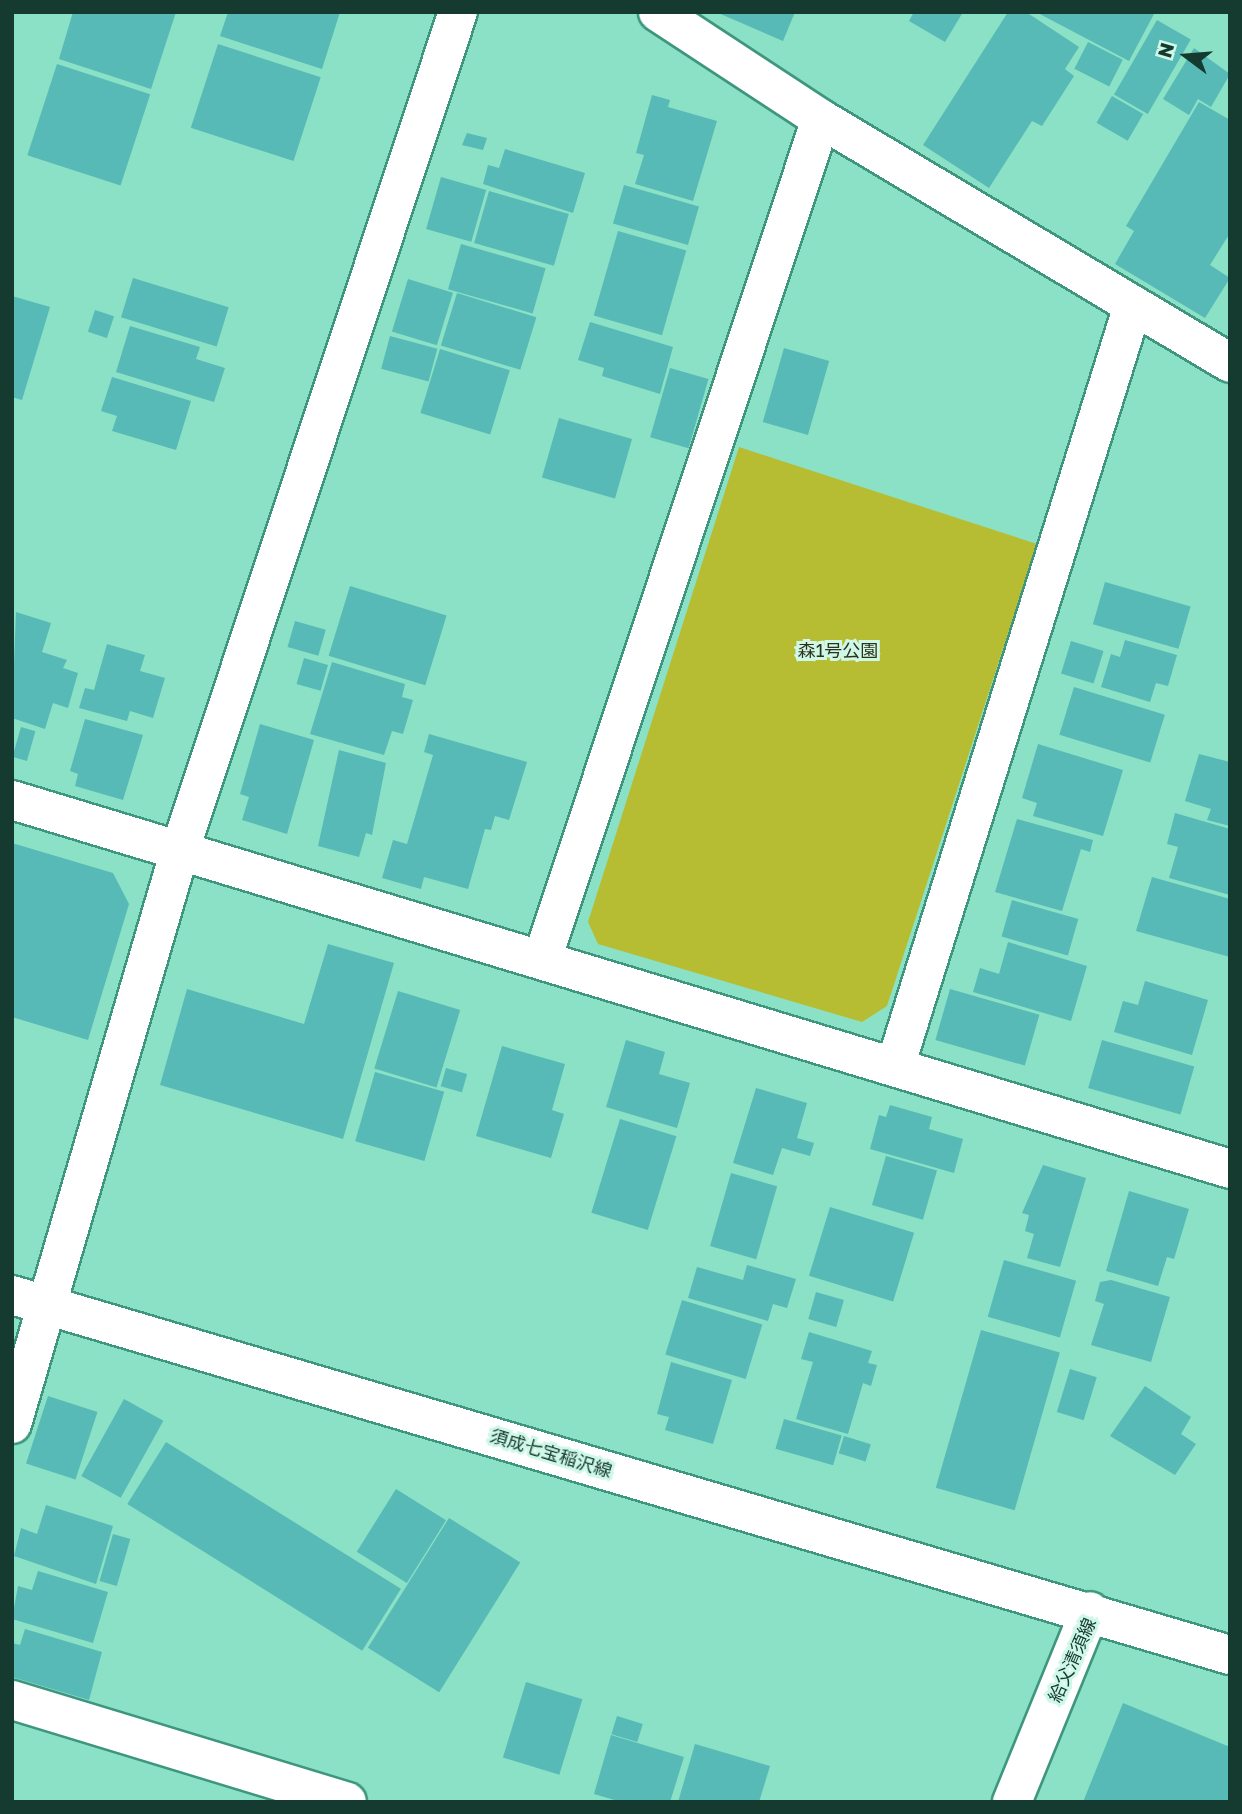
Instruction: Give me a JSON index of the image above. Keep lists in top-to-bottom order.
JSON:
{
  "streets": {
    "street": ["須成七宝稲沢線", "給父清須線"]
  },
  "crossings": [
    ["須成七宝稲沢線", "給父清須線"]
  ],
  "parks": ["森1号公園"],
  "north": "left"
}
